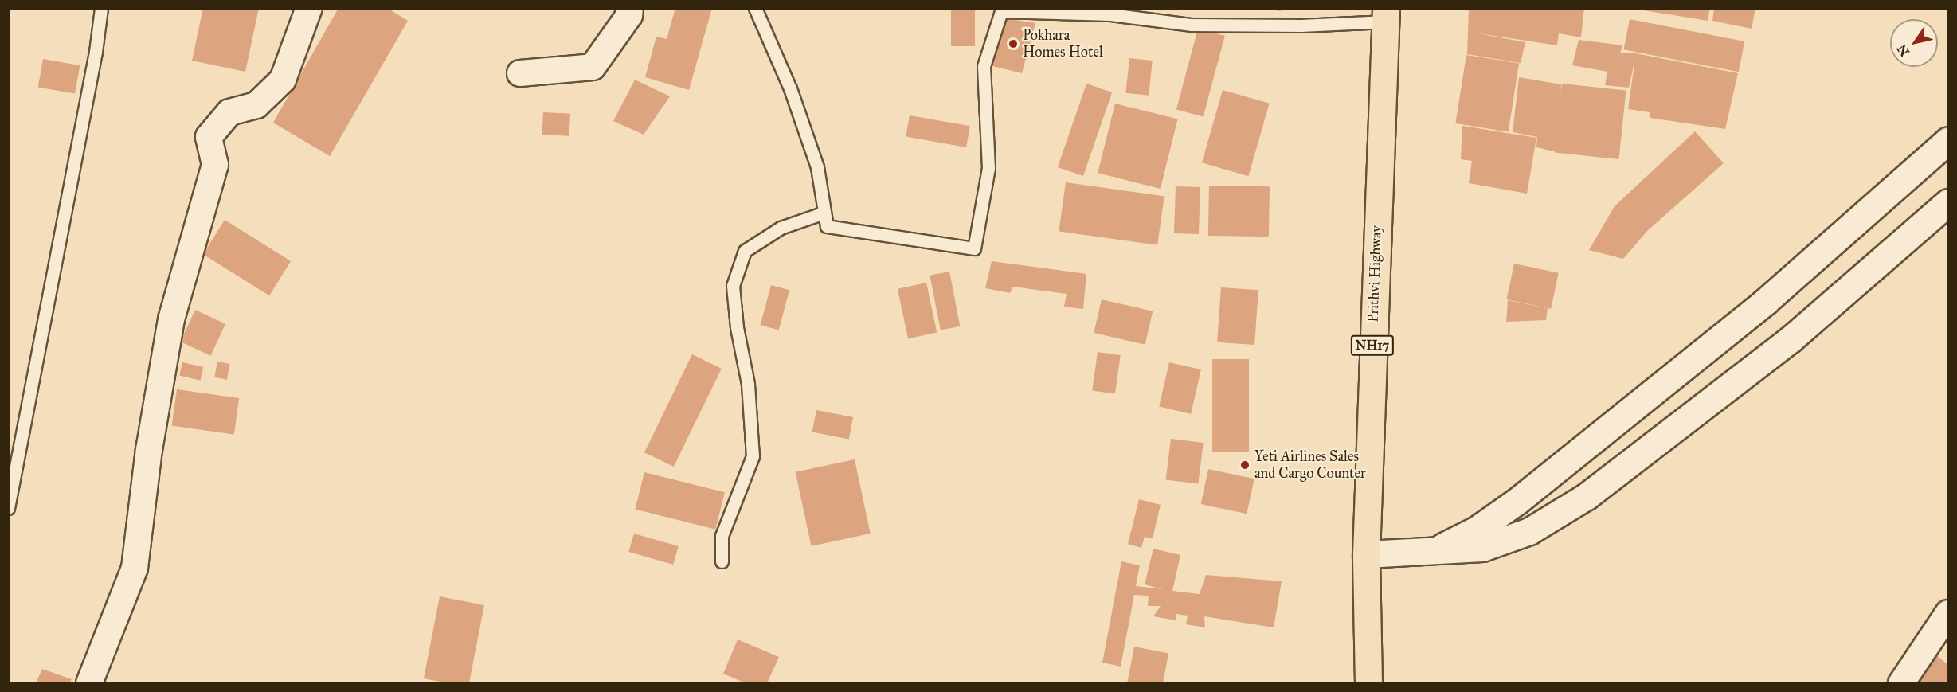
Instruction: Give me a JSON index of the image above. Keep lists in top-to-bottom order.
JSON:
{
  "streets": {
    "highway": ["Prithvi Highway", "NH17"]
  },
  "places": ["Pokhara Homes Hotel", "Yeti Airlines Sales and Cargo Counter"],
  "north": "bottom left"
}
